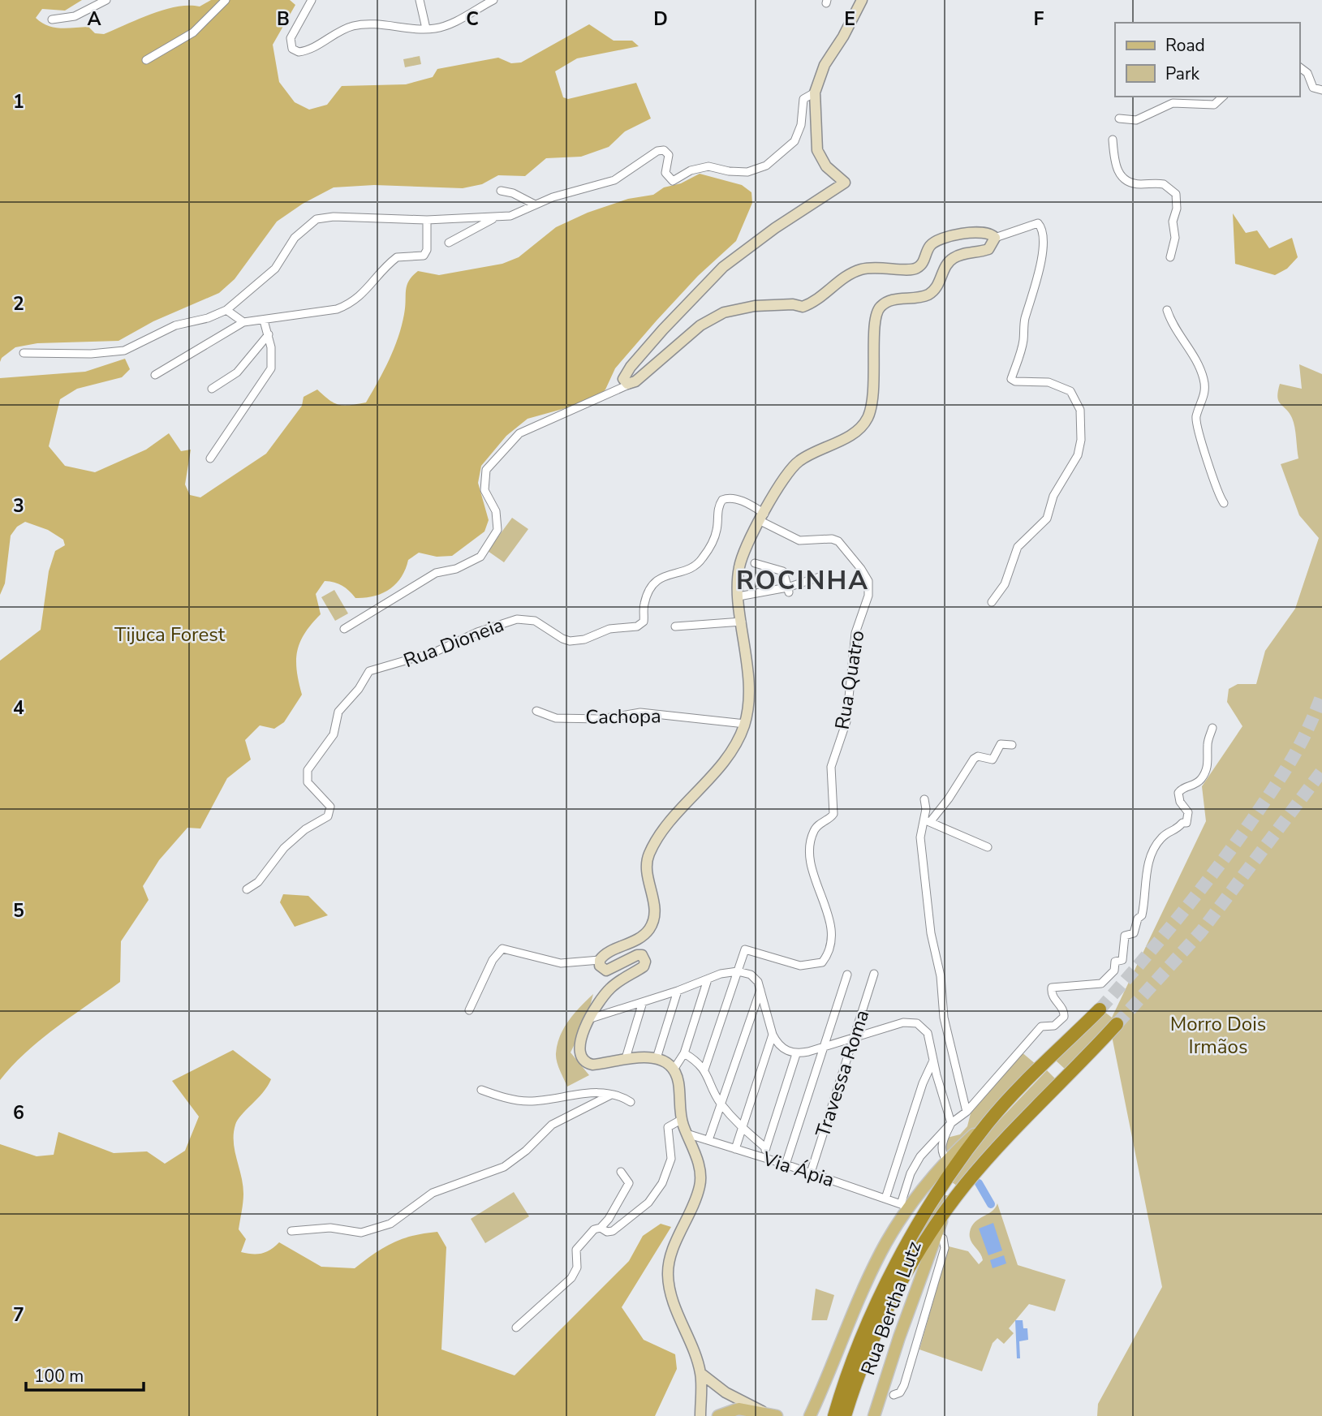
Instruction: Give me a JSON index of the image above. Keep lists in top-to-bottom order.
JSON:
{
  "streets": {
    "main road": ["Rua Bertha Lutz"],
    "street": [
      "Rua Dioneia",
      "Rua Quatro",
      "Cachopa",
      "Travessa Roma",
      "Via Ápia"
    ]
  },
  "crossings": [
    ["Rua Dioneia", "Rua Quatro"],
    ["Travessa Roma", "Via Ápia"]
  ],
  "districts": ["ROCINHA"],
  "parks": ["Tijuca Forest", "Morro Dois Irmãos"],
  "legend": ["Road", "Park"],
  "scale_bar": "100 m",
  "grid": {
    "columns": [
      "A",
      "B",
      "C",
      "D",
      "E",
      "F"
    ],
    "rows": [
      "1",
      "2",
      "3",
      "4",
      "5",
      "6",
      "7"
    ]
  }
}
